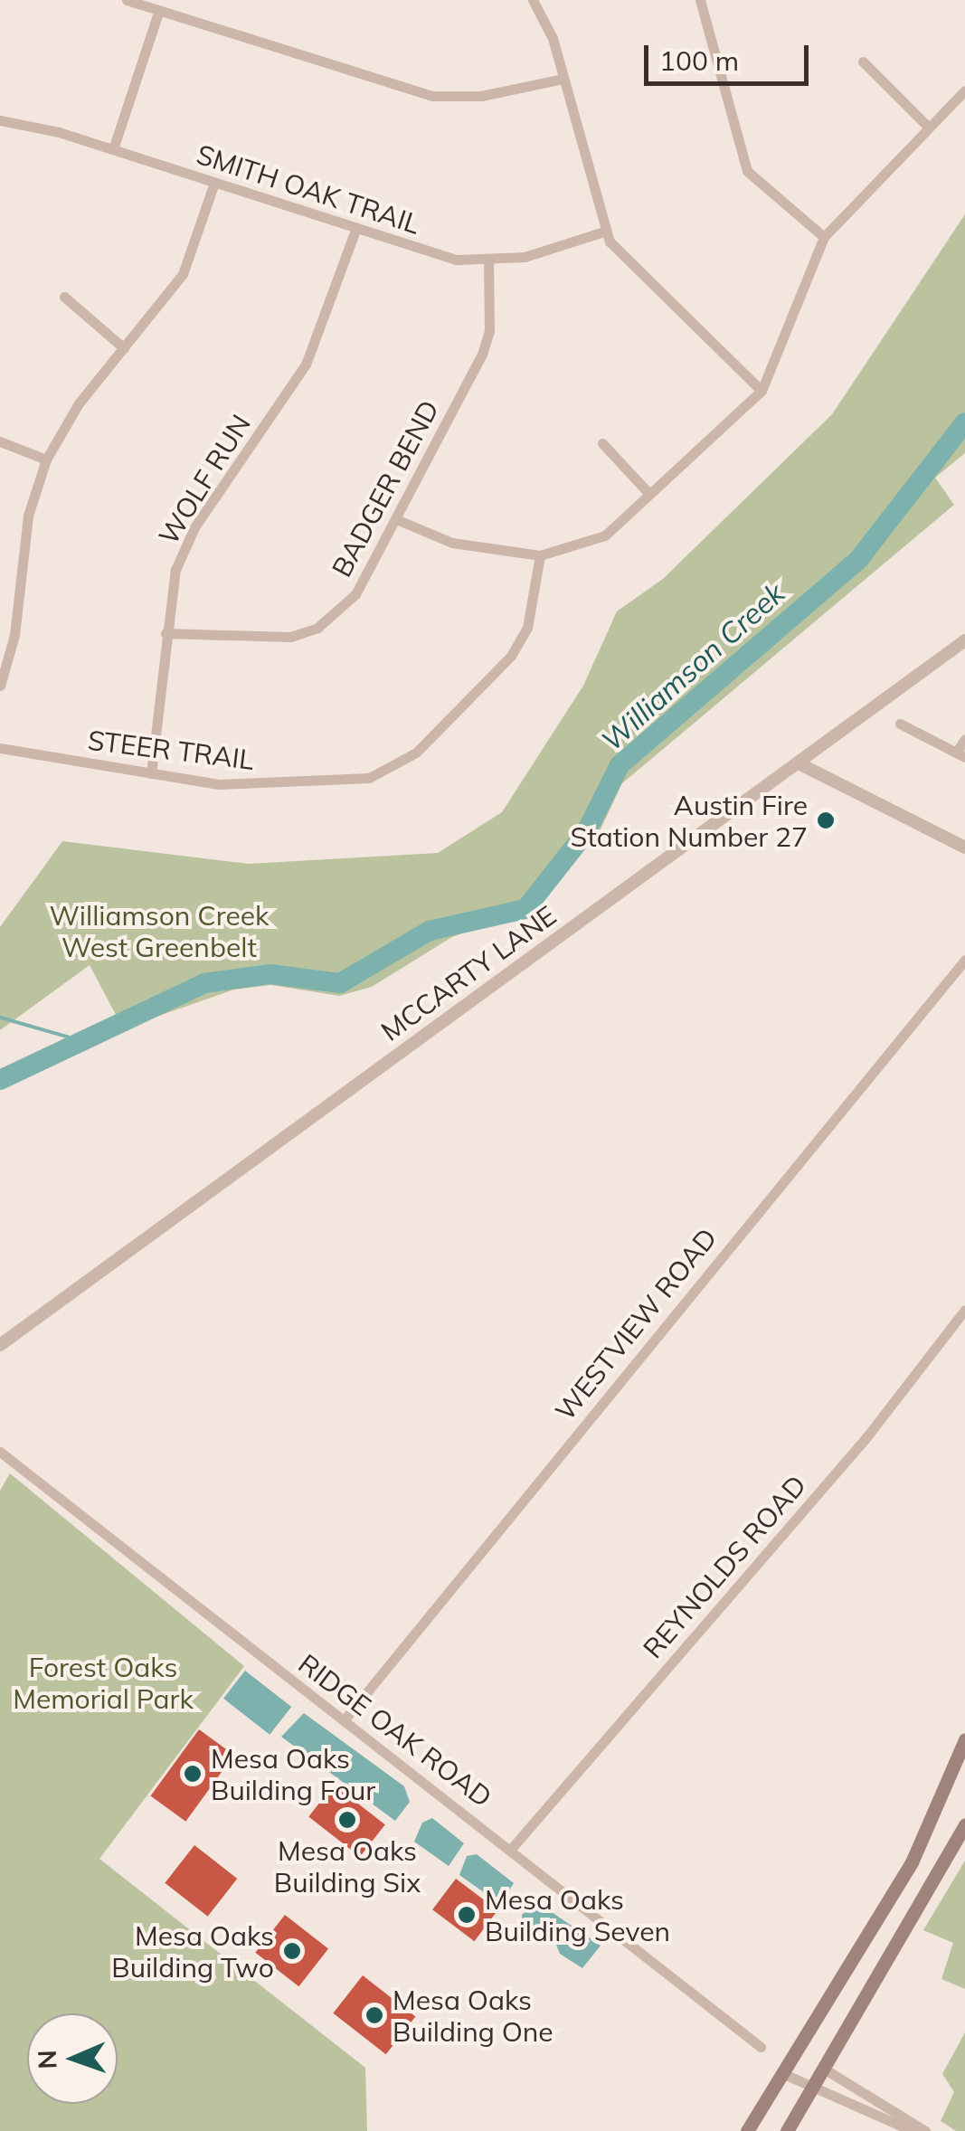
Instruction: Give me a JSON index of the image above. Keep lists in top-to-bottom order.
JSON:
{
  "streets": {
    "street": [
      "SMITH OAK TRAIL",
      "WOLF RUN",
      "BADGER BEND",
      "STEER TRAIL",
      "MCCARTY LANE",
      "WESTVIEW ROAD",
      "REYNOLDS ROAD",
      "RIDGE OAK ROAD"
    ]
  },
  "crossings": [
    ["SMITH OAK TRAIL", "WOLF RUN"],
    ["SMITH OAK TRAIL", "BADGER BEND"],
    ["WOLF RUN", "BADGER BEND"],
    ["WOLF RUN", "STEER TRAIL"],
    ["WESTVIEW ROAD", "RIDGE OAK ROAD"],
    ["REYNOLDS ROAD", "RIDGE OAK ROAD"]
  ],
  "water": ["Williamson Creek"],
  "parks": ["Williamson Creek West Greenbelt", "Forest Oaks Memorial Park"],
  "places": [
    "Austin Fire Station Number 27",
    "Mesa Oaks Building Four",
    "Mesa Oaks Building Six",
    "Mesa Oaks Building Seven",
    "Mesa Oaks Building Two",
    "Mesa Oaks Building One"
  ],
  "scale_bar": "100 m",
  "north": "left"
}
